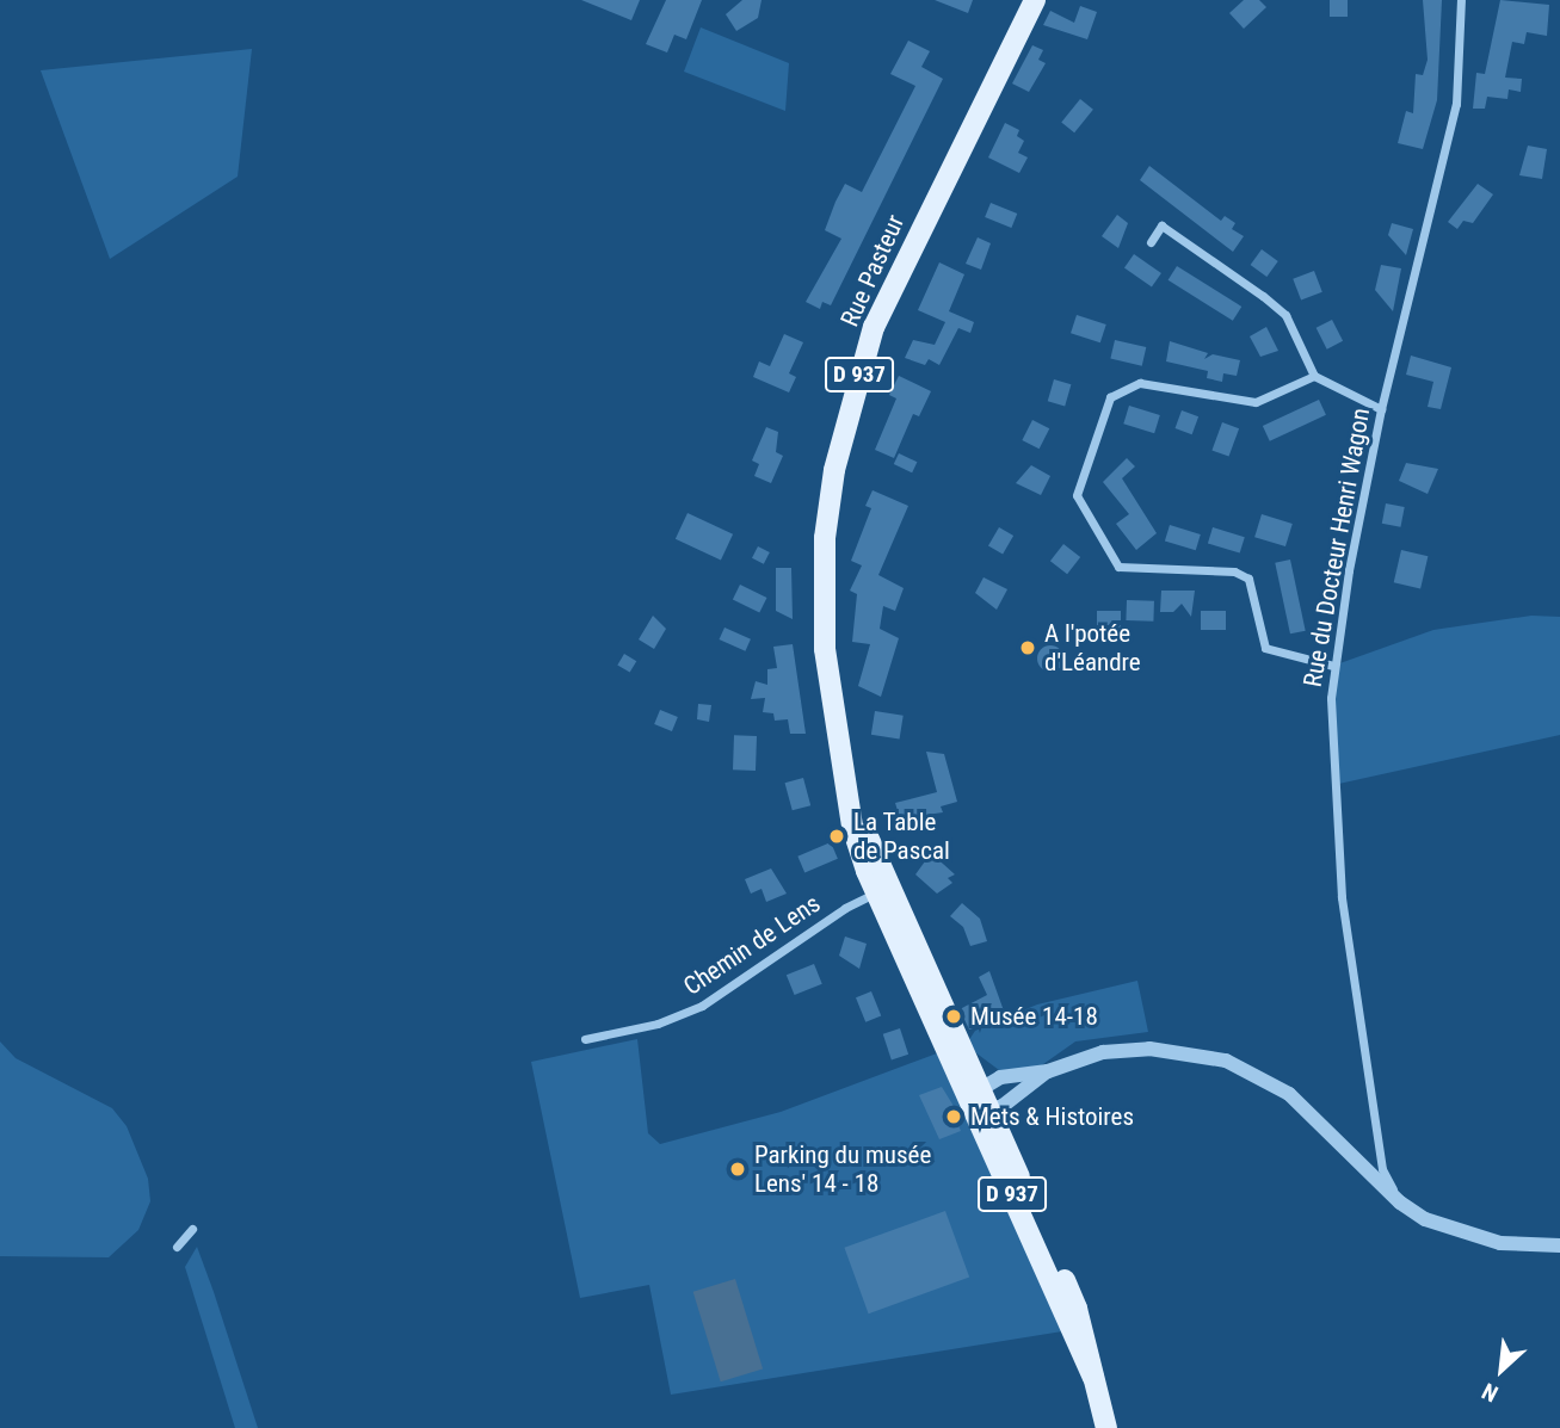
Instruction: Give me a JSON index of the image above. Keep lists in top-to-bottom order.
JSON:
{
  "streets": {
    "main road": ["Rue Pasteur", "D 937"],
    "street": ["Rue du Docteur Henri Wagon", "Chemin de Lens"]
  },
  "crossings": [
    ["Rue Pasteur", "Chemin de Lens"]
  ],
  "places": [
    "A l'potée d'Léandre",
    "La Table de Pascal",
    "Musée 14-18",
    "Mets & Histoires",
    "Parking du musée Lens' 14 - 18"
  ],
  "north": "bottom left"
}
